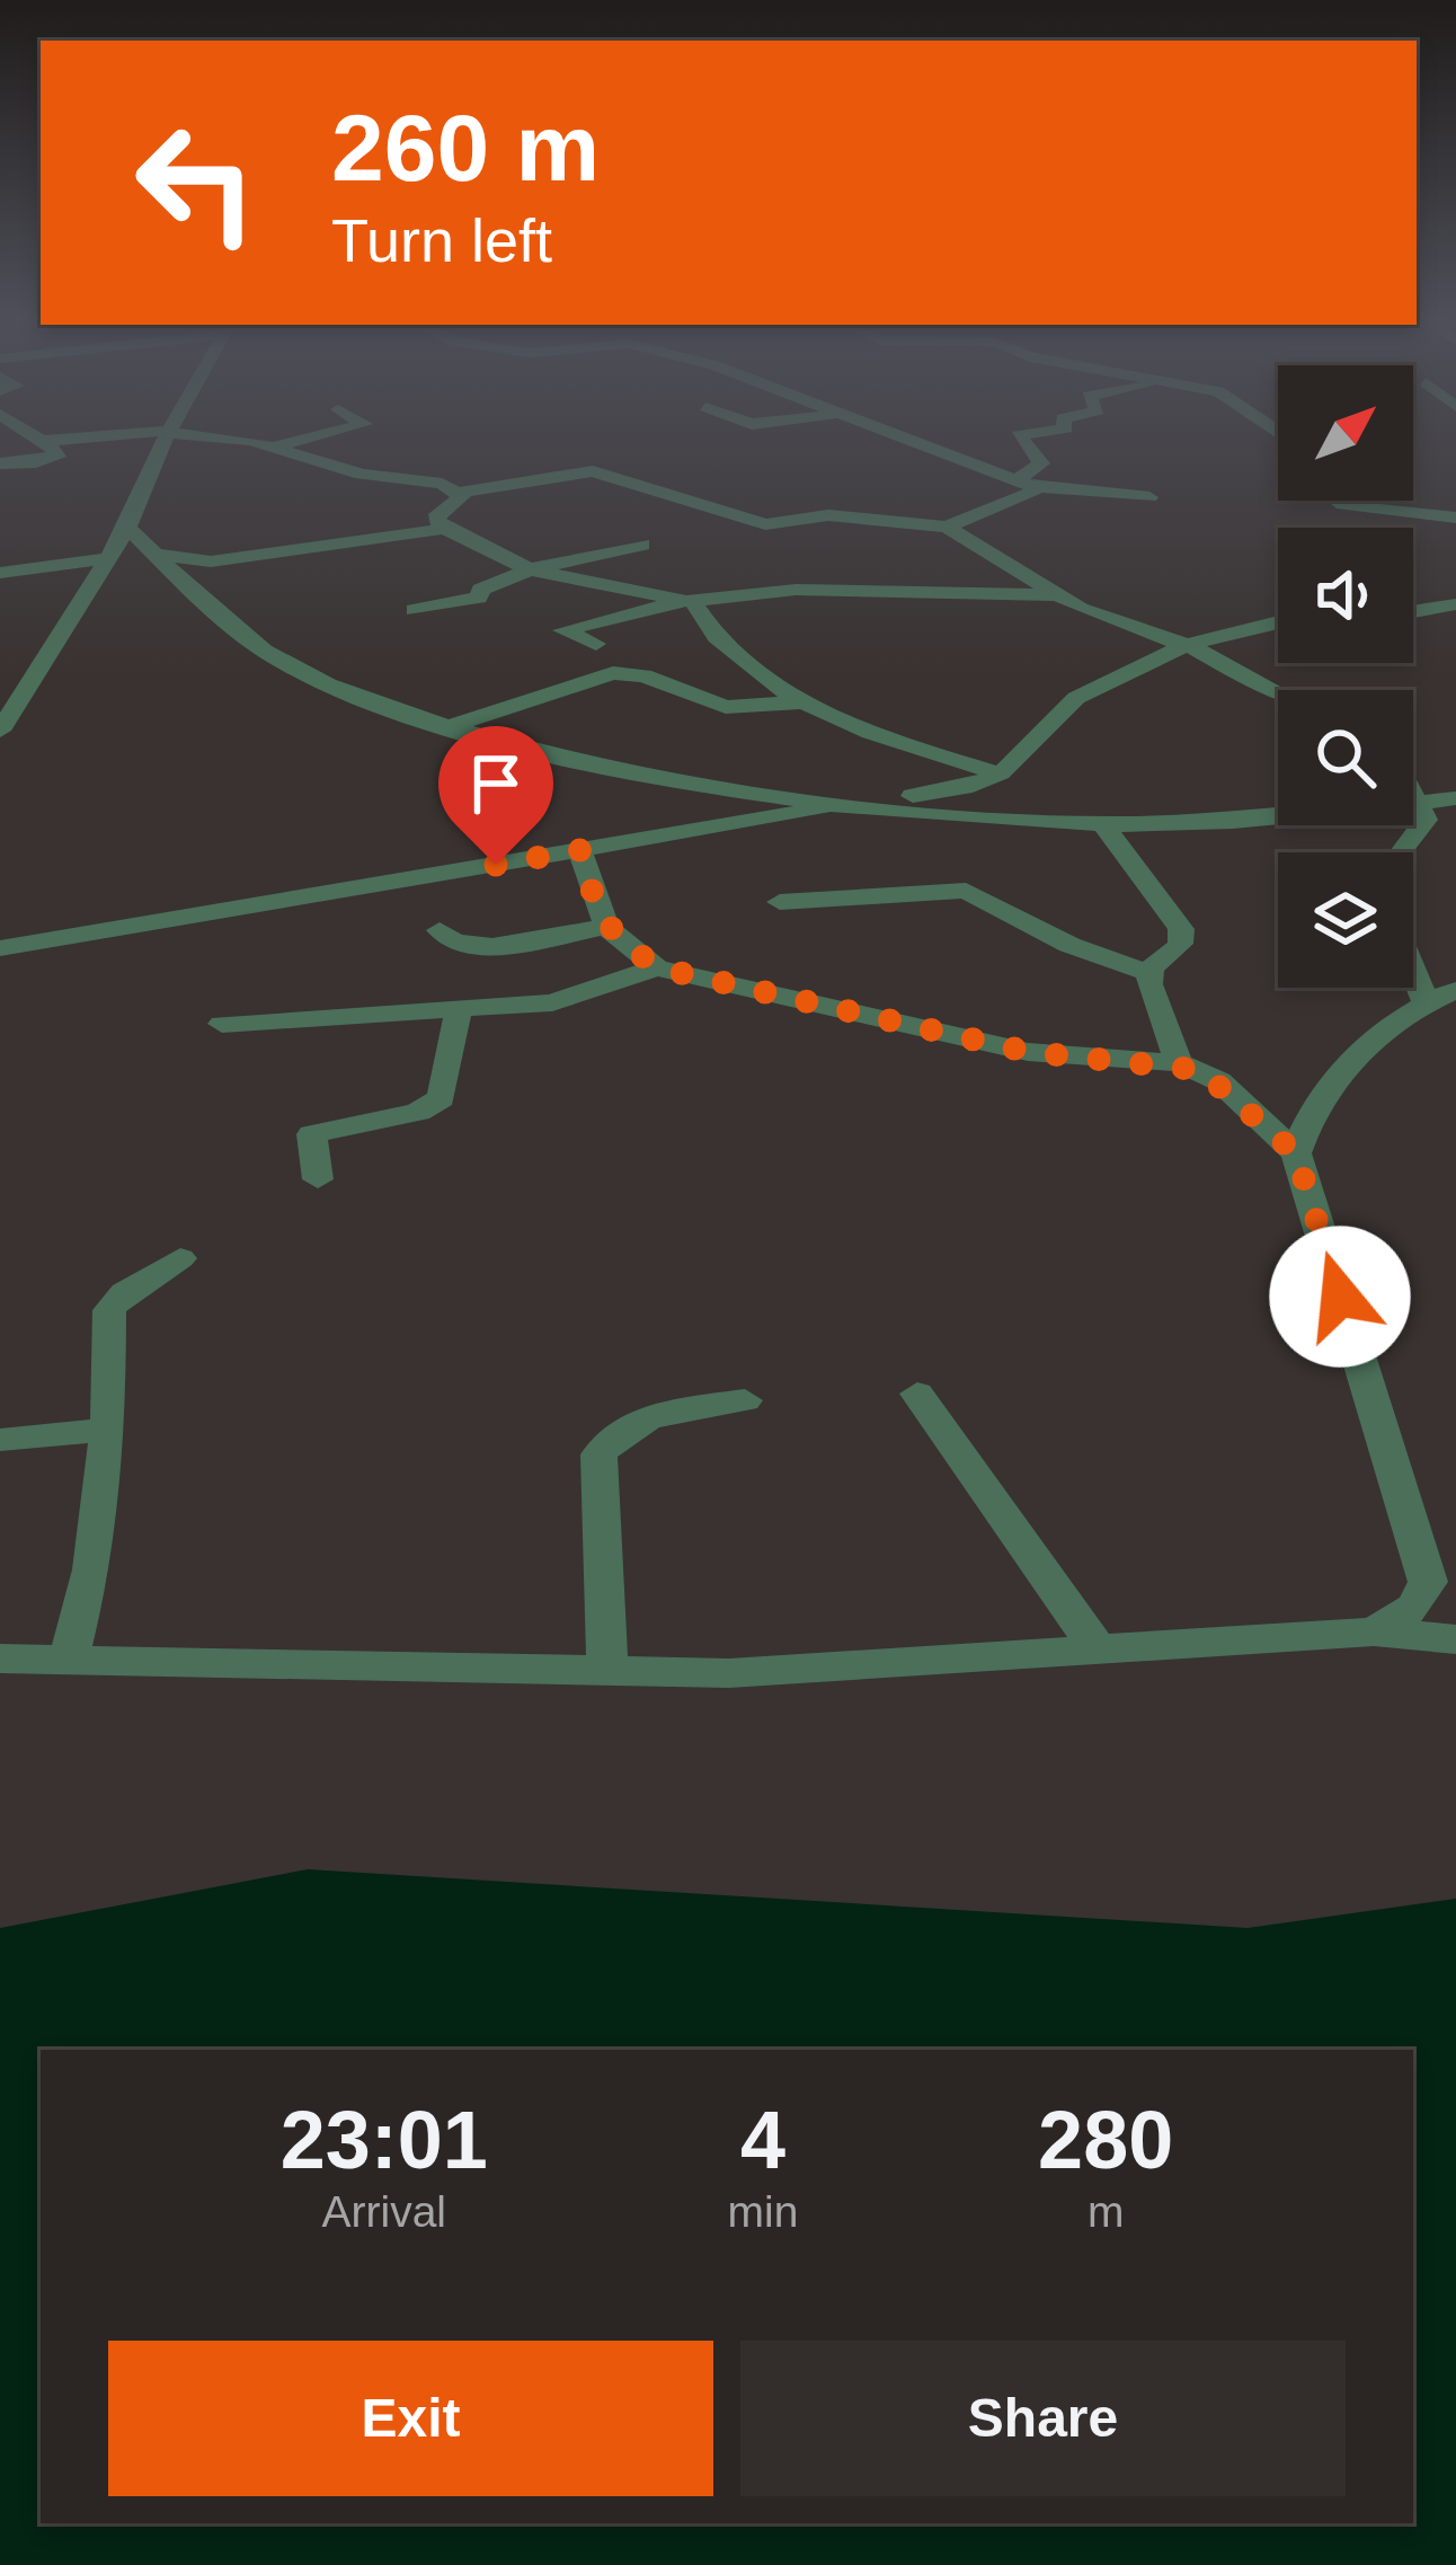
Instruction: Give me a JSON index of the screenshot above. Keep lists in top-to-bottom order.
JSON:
{
  "north": "top right",
  "page": {
    "turn": ["260 m", "Turn left"],
    "eta": [
      "23:01",
      "Arrival",
      "4",
      "min",
      "280",
      "m"
    ],
    "buttons": ["Exit", "Share"]
  }
}
